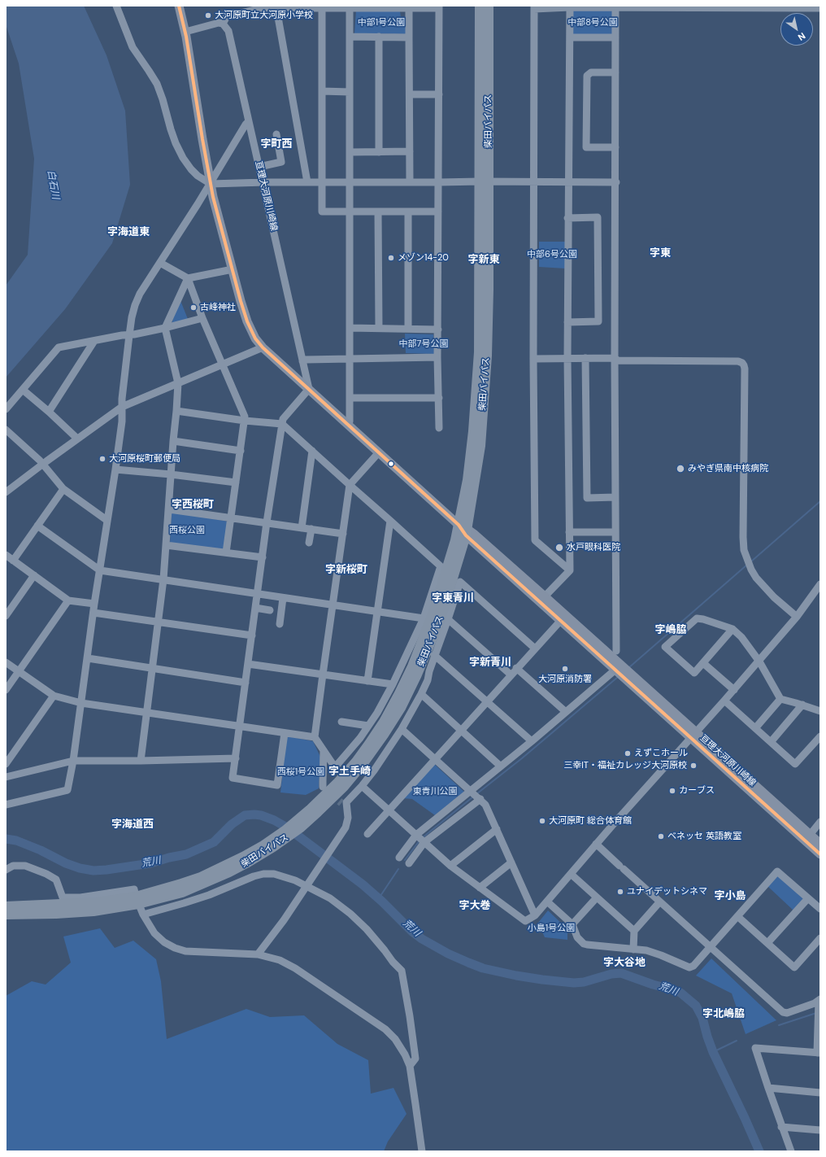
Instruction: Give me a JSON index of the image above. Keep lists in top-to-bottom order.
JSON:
{
  "streets": {
    "highway": ["柴田バイパス"],
    "main road": ["亘理大河原川崎線"]
  },
  "crossings": [
    ["柴田バイパス", "亘理大河原川崎線"]
  ],
  "districts": [
    "字町西",
    "字海道東",
    "字東",
    "字新東",
    "字西桜町",
    "字新桜町",
    "字東青川",
    "字嶋脇",
    "字新青川",
    "字土手崎",
    "字海道西",
    "字小島",
    "字大巻",
    "字大谷地",
    "字北嶋脇"
  ],
  "water": ["白石川", "荒川"],
  "parks": [
    "中部1号公園",
    "中部8号公園",
    "中部6号公園",
    "中部7号公園",
    "西桜公園",
    "西桜1号公園",
    "東青川公園",
    "小島1号公園"
  ],
  "places": [
    "大河原町立大河原小学校",
    "メゾン14-20",
    "古峰神社",
    "大河原桜町郵便局",
    "みやぎ県南中核病院",
    "水戸眼科医院",
    "大河原消防署",
    "えずこホール",
    "三幸IT・福祉カレッジ大河原校",
    "カーブス",
    "大河原町 総合体育館",
    "ベネッセ 英語教室",
    "ユナイデットシネマ"
  ],
  "north": "bottom right"
}
